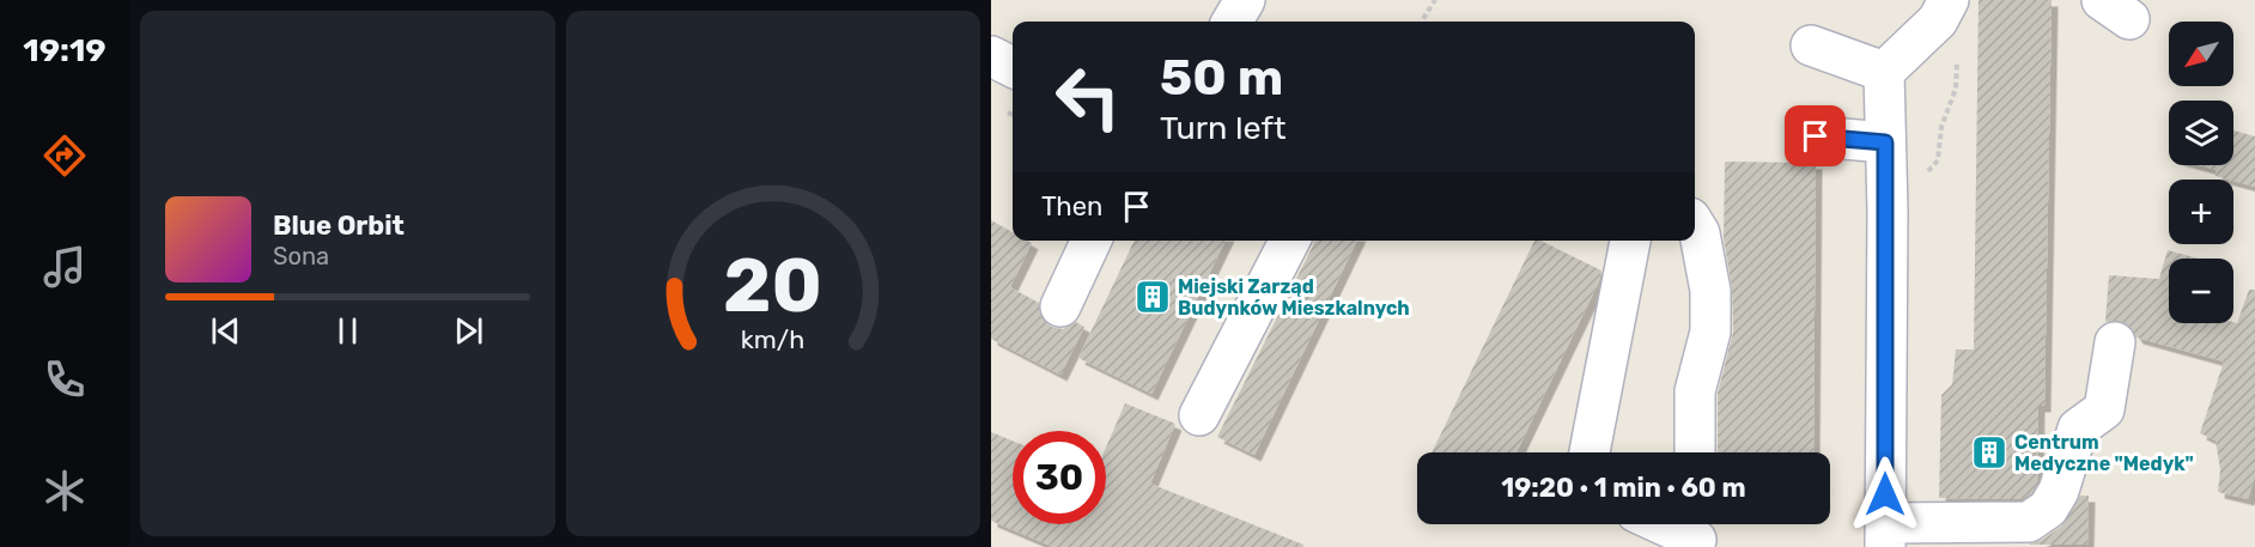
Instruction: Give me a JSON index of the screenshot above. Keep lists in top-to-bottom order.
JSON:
{
  "places": {
    "building": ["Miejski Zarząd Budynków Mieszkalnych", "Centrum Medyczne \"Medyk\""]
  },
  "north": "bottom left",
  "page": {
    "tabs": "19:19",
    "map_buttons": ["+", "−"],
    "turn": ["50 m", "Turn left"],
    "then": "Then",
    "song": ["Blue Orbit", "Sona"],
    "limit": "30",
    "trip": "19:20 · 1 min · 60 m",
    "gauge": ["20", "km/h"]
  }
}
